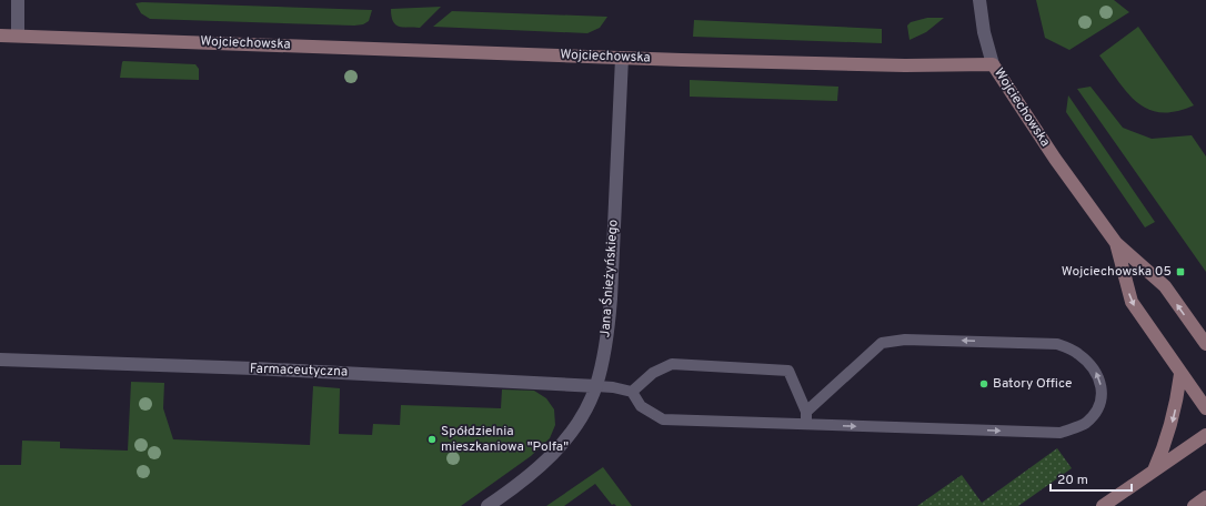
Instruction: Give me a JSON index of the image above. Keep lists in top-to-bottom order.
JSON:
{
  "streets": {
    "street": ["Wojciechowska", "Jana Śnieżyńskiego", "Farmaceutyczna"]
  },
  "crossings": [
    ["Wojciechowska", "Jana Śnieżyńskiego"],
    ["Jana Śnieżyńskiego", "Farmaceutyczna"]
  ],
  "places": {
    "transit": ["Wojciechowska 05"],
    "other": ["Batory Office", "Spółdzielnia mieszkaniowa \"Polfa\""]
  },
  "scale_bar": "20 m"
}
